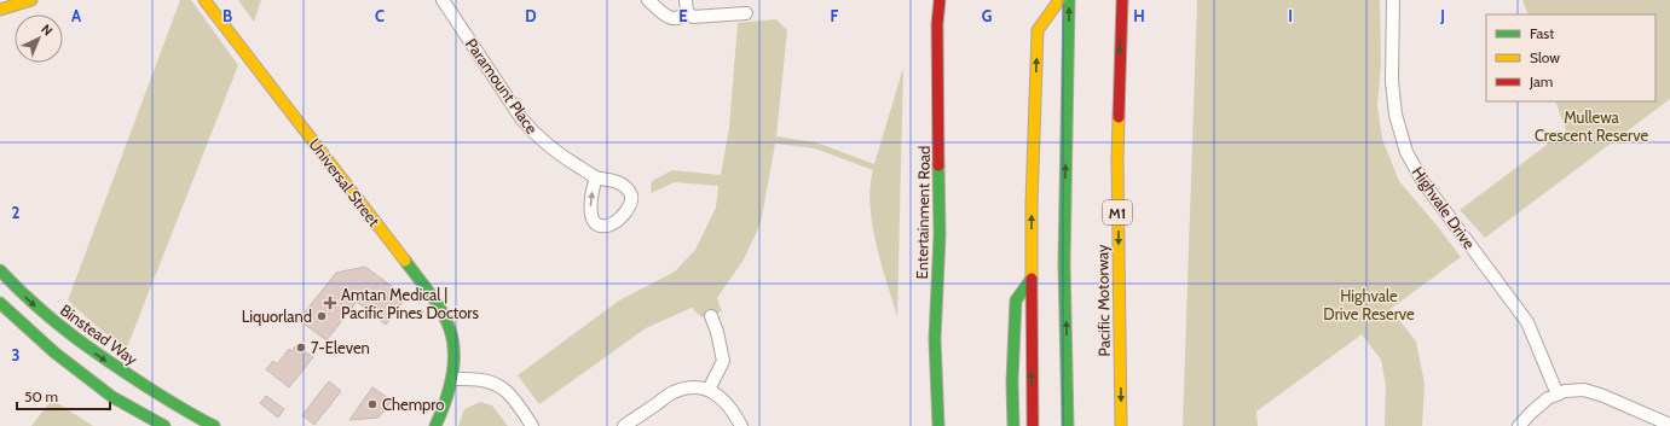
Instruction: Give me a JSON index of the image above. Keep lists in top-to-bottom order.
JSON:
{
  "streets": {
    "main road": [
      "Universal Street",
      "Entertainment Road",
      "M1",
      "Pacific Motorway",
      "Binstead Way"
    ],
    "street": ["Paramount Place", "Highvale Drive"]
  },
  "parks": ["Mullewa Crescent Reserve", "Highvale Drive Reserve"],
  "places": {
    "health": ["Amtan Medical | Pacific Pines Doctors"],
    "other": ["Liquorland", "7-Eleven", "Chempro"]
  },
  "legend": ["Fast", "Slow", "Jam"],
  "scale_bar": "50 m",
  "north": "top right",
  "grid": {
    "columns": [
      "A",
      "B",
      "C",
      "D",
      "E",
      "F",
      "G",
      "H",
      "I",
      "J"
    ],
    "rows": ["2", "3"]
  }
}
